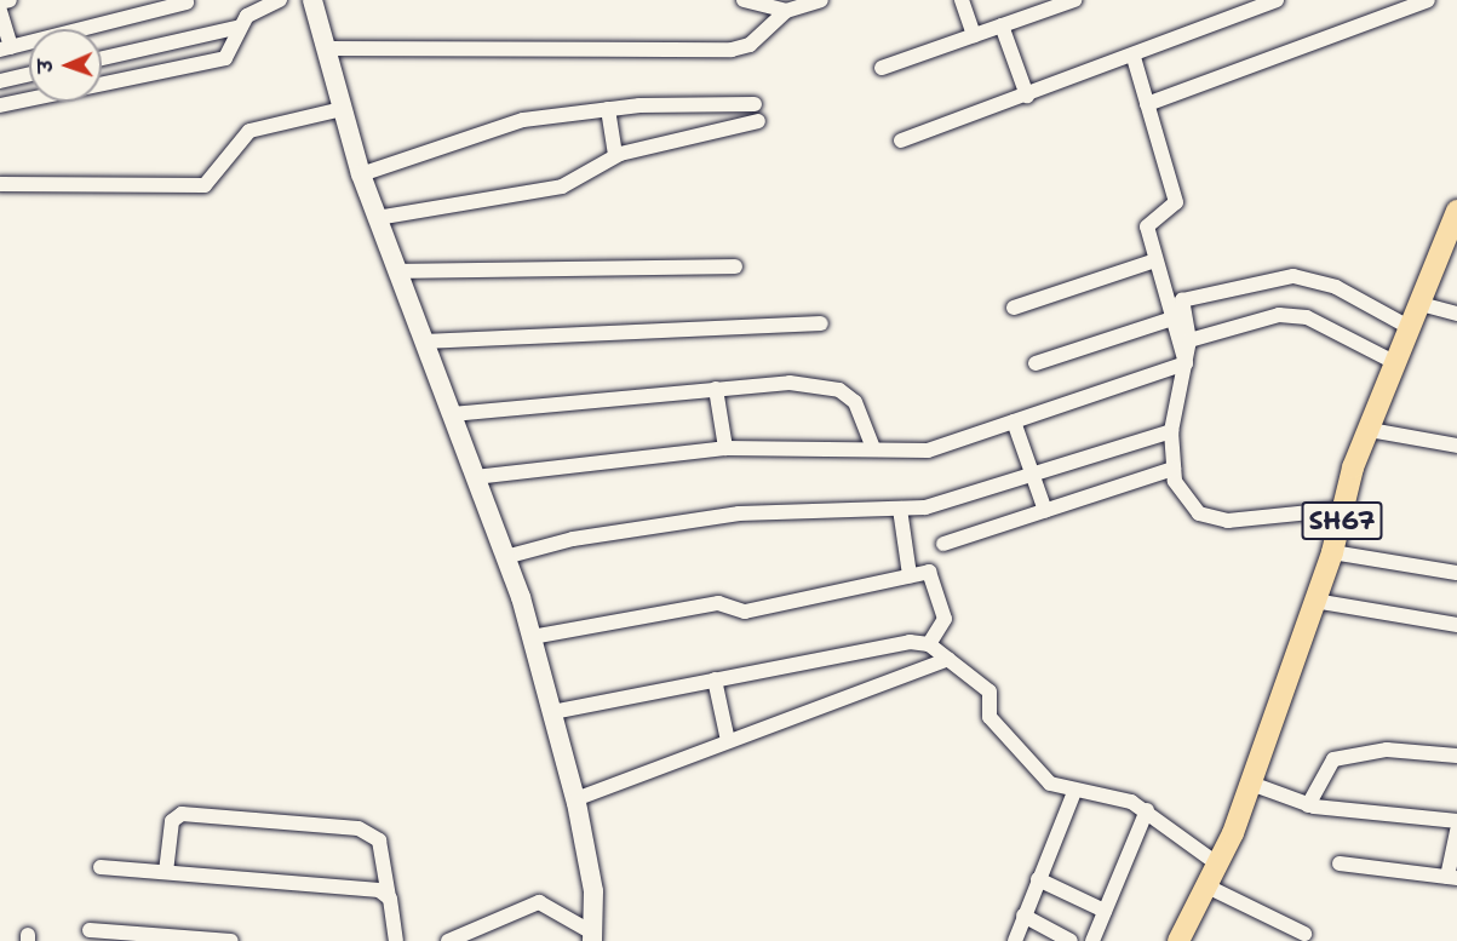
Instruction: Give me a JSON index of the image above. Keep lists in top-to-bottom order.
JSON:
{
  "streets": {
    "main road": ["SH67"]
  },
  "north": "left"
}
